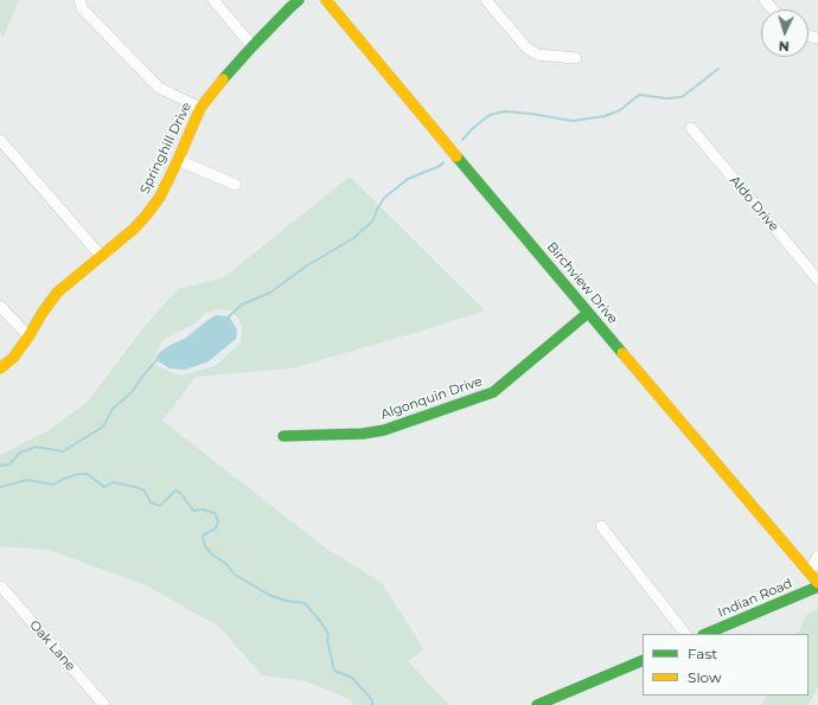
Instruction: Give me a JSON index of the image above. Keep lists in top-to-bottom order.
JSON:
{
  "streets": {
    "street": [
      "Springhill Drive",
      "Aldo Drive",
      "Birchview Drive",
      "Algonquin Drive",
      "Indian Road",
      "Oak Lane"
    ]
  },
  "crossings": [
    ["Birchview Drive", "Algonquin Drive"]
  ],
  "legend": ["Fast", "Slow"],
  "north": "bottom"
}
